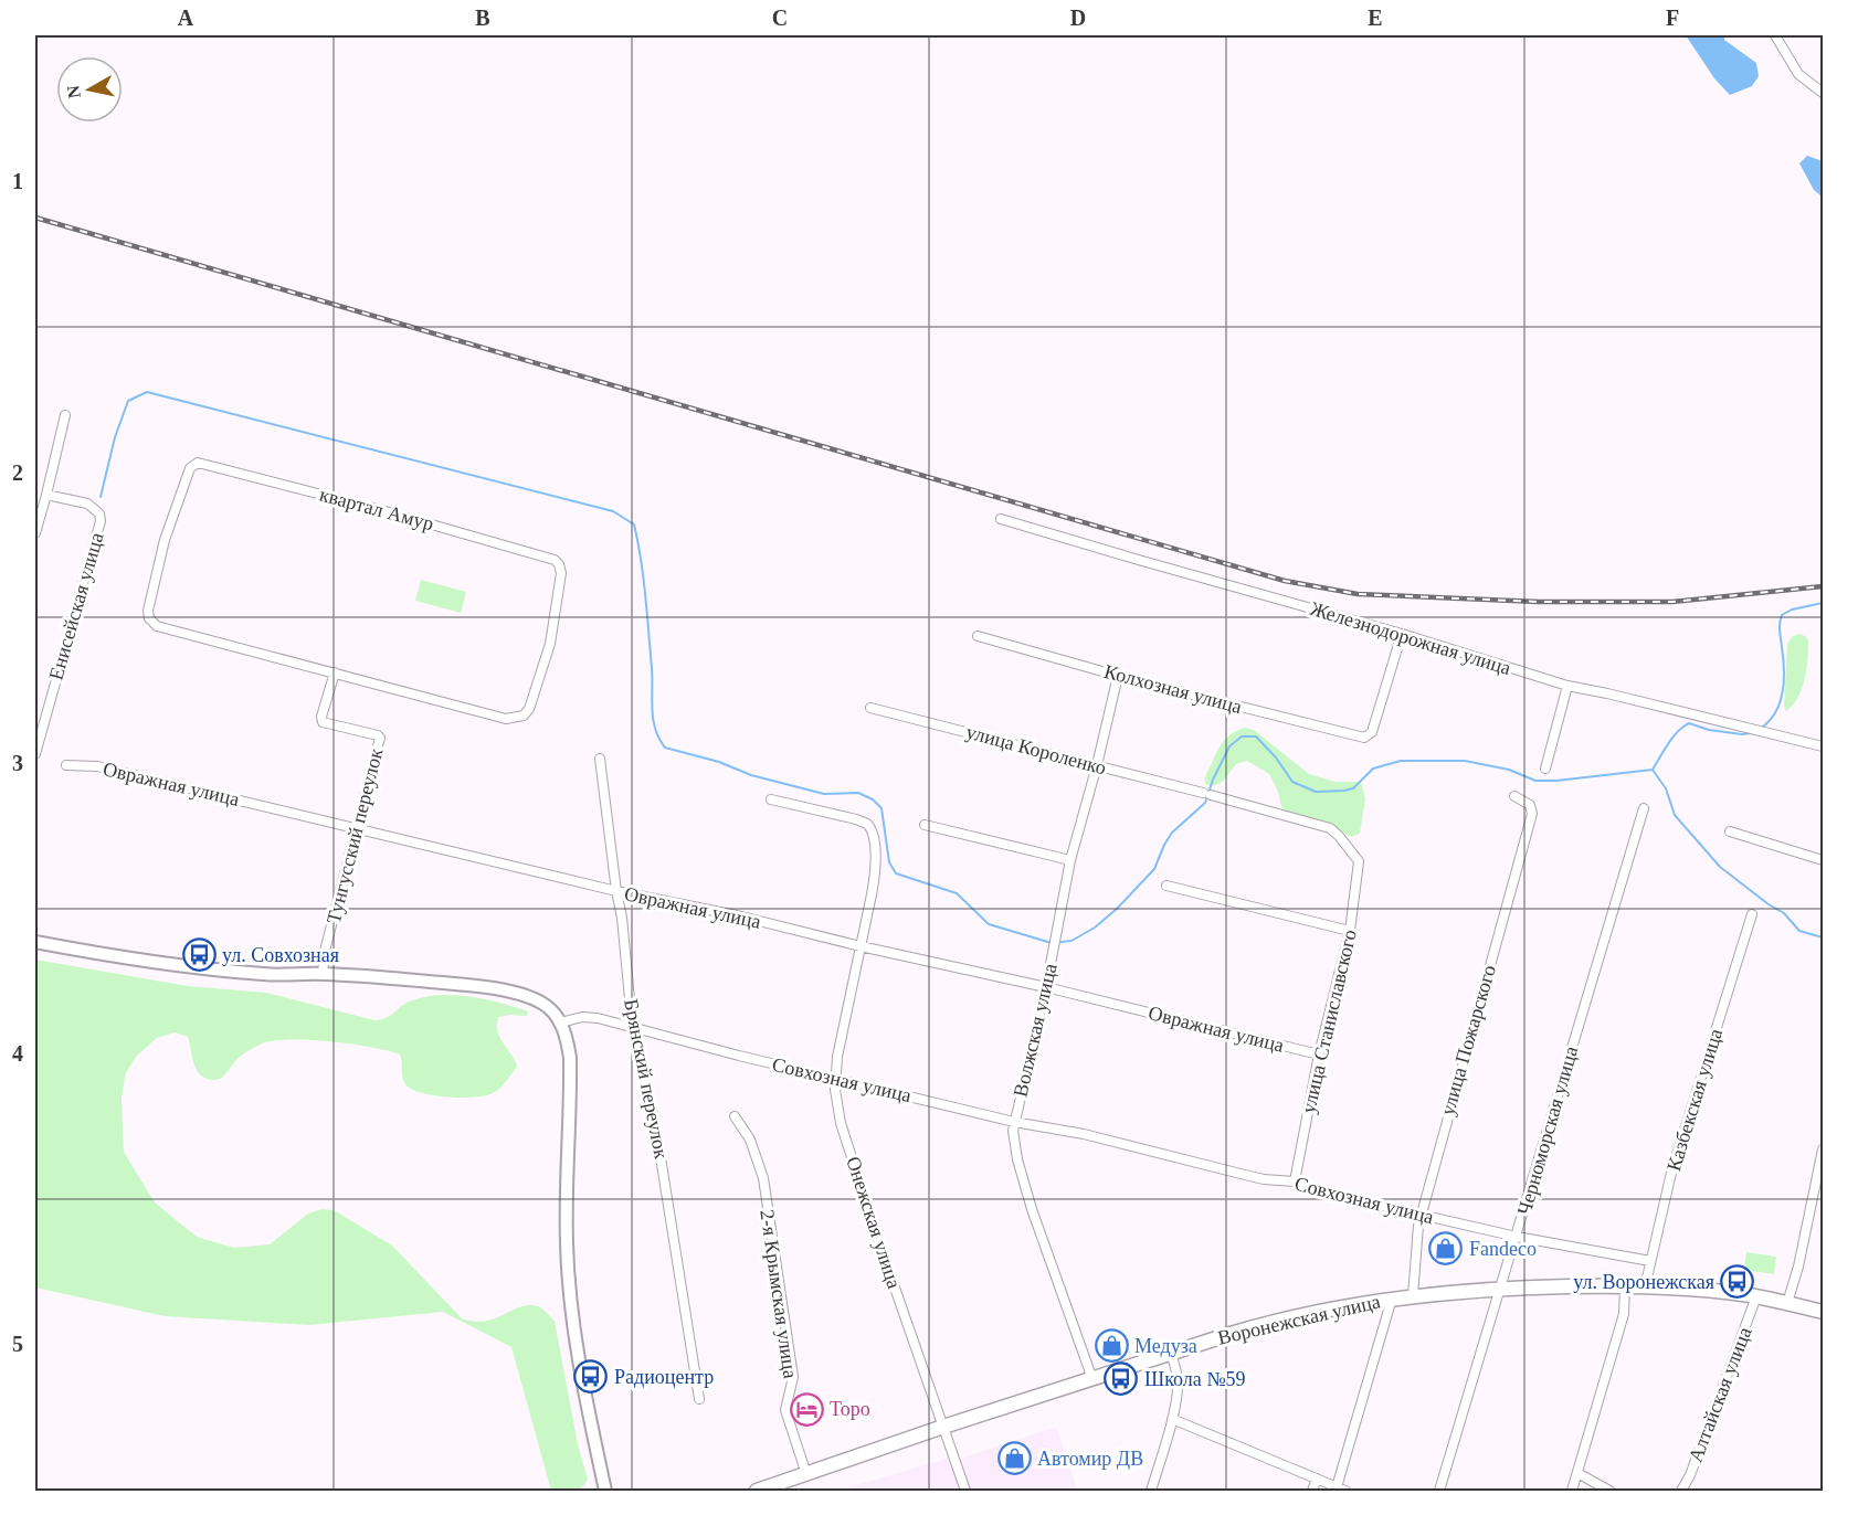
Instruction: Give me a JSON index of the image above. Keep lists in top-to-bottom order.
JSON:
{
  "streets": {
    "highway": ["Воронежская улица"],
    "street": [
      "квартал Амур",
      "Енисейская улица",
      "Железнодорожная улица",
      "Колхозная улица",
      "улица Короленко",
      "Овражная улица",
      "Тунгусский переулок",
      "улица Станиславского",
      "Волжская улица",
      "улица Пожарского",
      "Брянский переулок",
      "Совхозная улица",
      "Казбекская улица",
      "Черноморская улица",
      "Онежская улица",
      "2-я Крымская улица",
      "Алтайская улица"
    ]
  },
  "crossings": [
    ["квартал Амур", "Тунгусский переулок"],
    ["Железнодорожная улица", "Колхозная улица"],
    ["Колхозная улица", "Волжская улица"],
    ["улица Короленко", "улица Станиславского"],
    ["улица Короленко", "Волжская улица"],
    ["Овражная улица", "Тунгусский переулок"],
    ["Овражная улица", "улица Станиславского"],
    ["Овражная улица", "Волжская улица"],
    ["Овражная улица", "Брянский переулок"],
    ["Овражная улица", "Онежская улица"],
    ["улица Станиславского", "Совхозная улица"],
    ["Волжская улица", "Совхозная улица"],
    ["Волжская улица", "Воронежская улица"],
    ["улица Пожарского", "Совхозная улица"],
    ["улица Пожарского", "Воронежская улица"],
    ["Брянский переулок", "Совхозная улица"],
    ["Совхозная улица", "Казбекская улица"],
    ["Совхозная улица", "Черноморская улица"],
    ["Совхозная улица", "Онежская улица"],
    ["Казбекская улица", "Воронежская улица"],
    ["Черноморская улица", "Воронежская улица"],
    ["Онежская улица", "Воронежская улица"],
    ["2-я Крымская улица", "Воронежская улица"],
    ["Воронежская улица", "Алтайская улица"]
  ],
  "places": {
    "bus stop": [
      "ул. Совхозная",
      "ул. Воронежская",
      "Радиоцентр",
      "Школа №59"
    ],
    "shop": ["Fandeco", "Медуза", "Автомир ДВ"],
    "hotel": ["Торо"]
  },
  "north": "left",
  "grid": {
    "columns": [
      "A",
      "B",
      "C",
      "D",
      "E",
      "F"
    ],
    "rows": [
      "1",
      "2",
      "3",
      "4",
      "5"
    ]
  }
}
